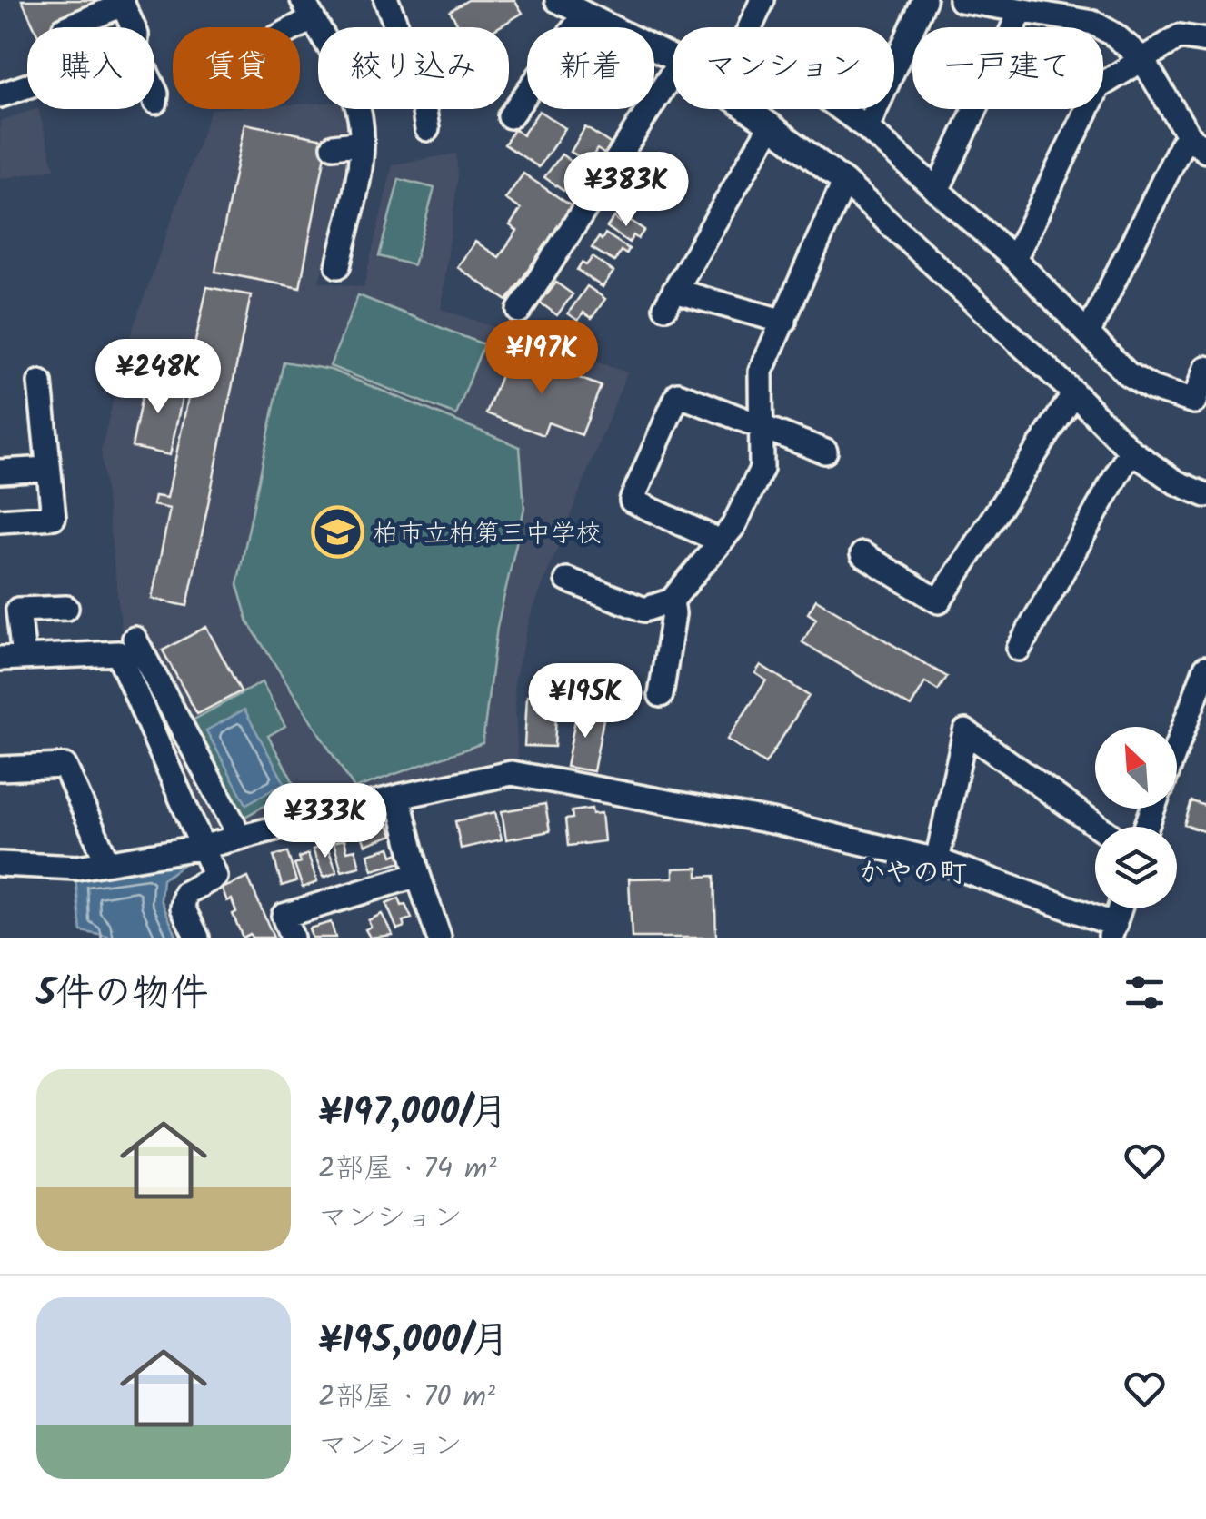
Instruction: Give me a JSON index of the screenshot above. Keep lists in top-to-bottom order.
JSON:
{
  "districts": ["かやの町"],
  "places": {
    "school or university": ["柏市立柏第三中学校"]
  },
  "north": "top left",
  "page": {
    "chip": [
      "購入",
      "賃貸",
      "絞り込み",
      "新着",
      "マンション",
      "一戸建て"
    ],
    "price": [
      "¥383K",
      "¥197K",
      "¥248K",
      "¥195K",
      "¥333K"
    ],
    "heading": "5件の物件",
    "list": [
      {
        "name": "¥197,000/月",
        "note": "2部屋 · 74 m² · マンション"
      },
      {
        "name": "¥195,000/月",
        "note": "2部屋 · 70 m² · マンション"
      }
    ]
  }
}
